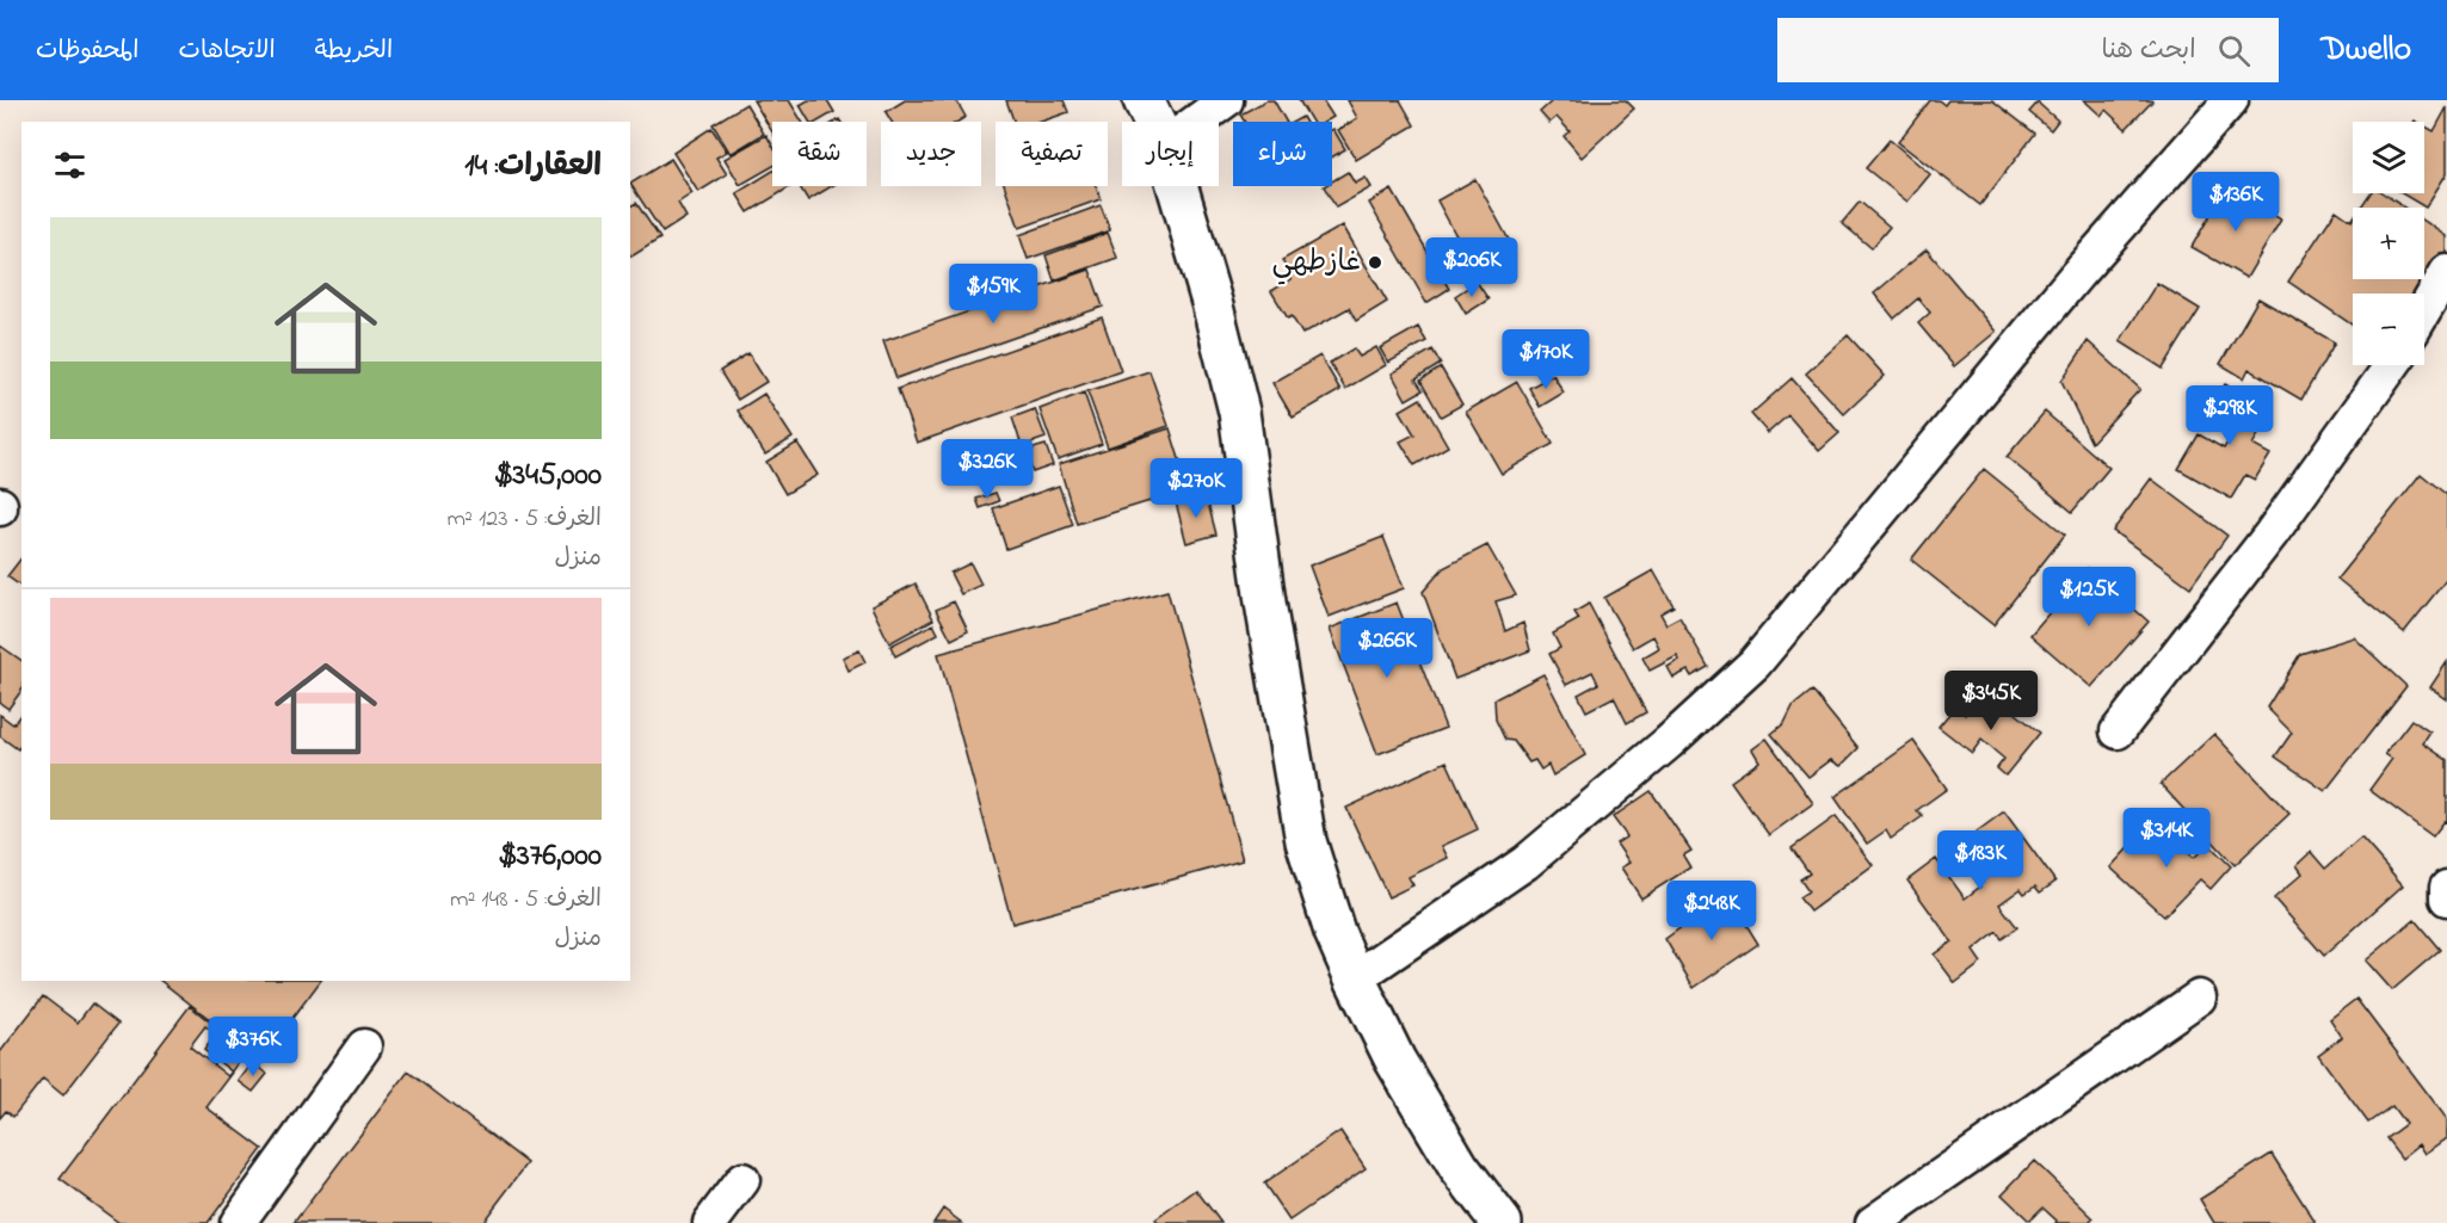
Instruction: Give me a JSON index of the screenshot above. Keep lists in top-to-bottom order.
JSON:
{
  "places": ["غازطهي"],
  "page": {
    "header": "Dwello",
    "search": "ابحث هنا",
    "nav": ["الخريطة", "الاتجاهات", "المحفوظات"],
    "map_buttons": ["+", "−"],
    "chip": [
      "شراء",
      "إيجار",
      "تصفية",
      "جديد",
      "شقة"
    ],
    "heading": "العقارات: 14",
    "price": [
      "$136K",
      "$206K",
      "$159K",
      "$170K",
      "$298K",
      "$326K",
      "$270K",
      "$125K",
      "$266K",
      "$345K",
      "$314K",
      "$183K",
      "$248K",
      "$376K"
    ],
    "list": [
      {
        "name": "$345,000",
        "note": "الغرف: 5 · 123 m² · منزل"
      },
      {
        "name": "$376,000",
        "note": "الغرف: 5 · 148 m² · منزل"
      }
    ]
  }
}
